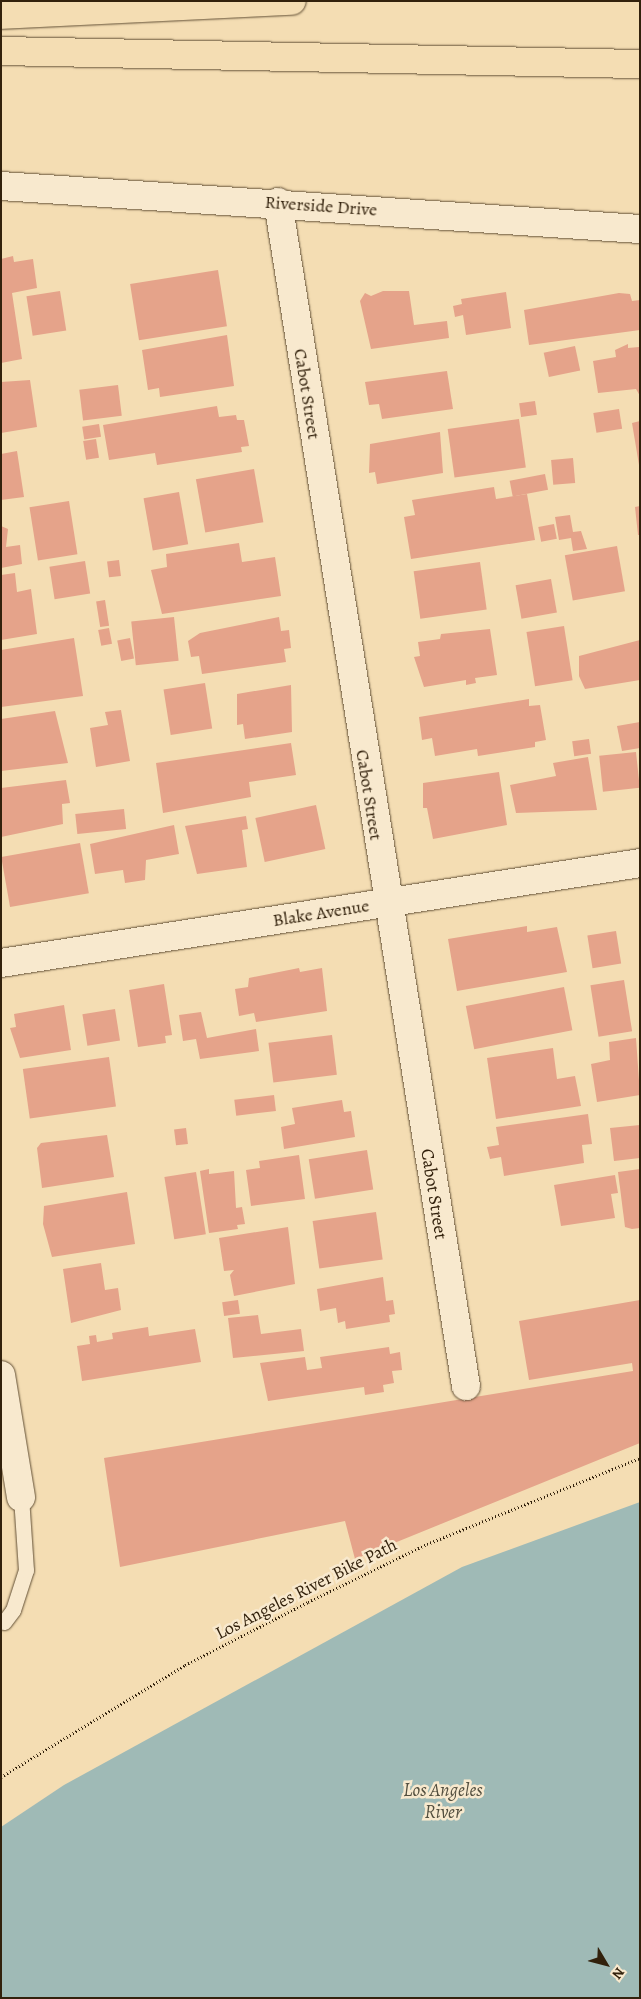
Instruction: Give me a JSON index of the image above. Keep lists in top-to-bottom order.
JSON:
{
  "streets": {
    "street": ["Riverside Drive", "Cabot Street", "Blake Avenue"],
    "path": ["Los Angeles River Bike Path"]
  },
  "crossings": [
    ["Riverside Drive", "Cabot Street"],
    ["Cabot Street", "Blake Avenue"]
  ],
  "water": ["Los Angeles River"],
  "north": "bottom right"
}
